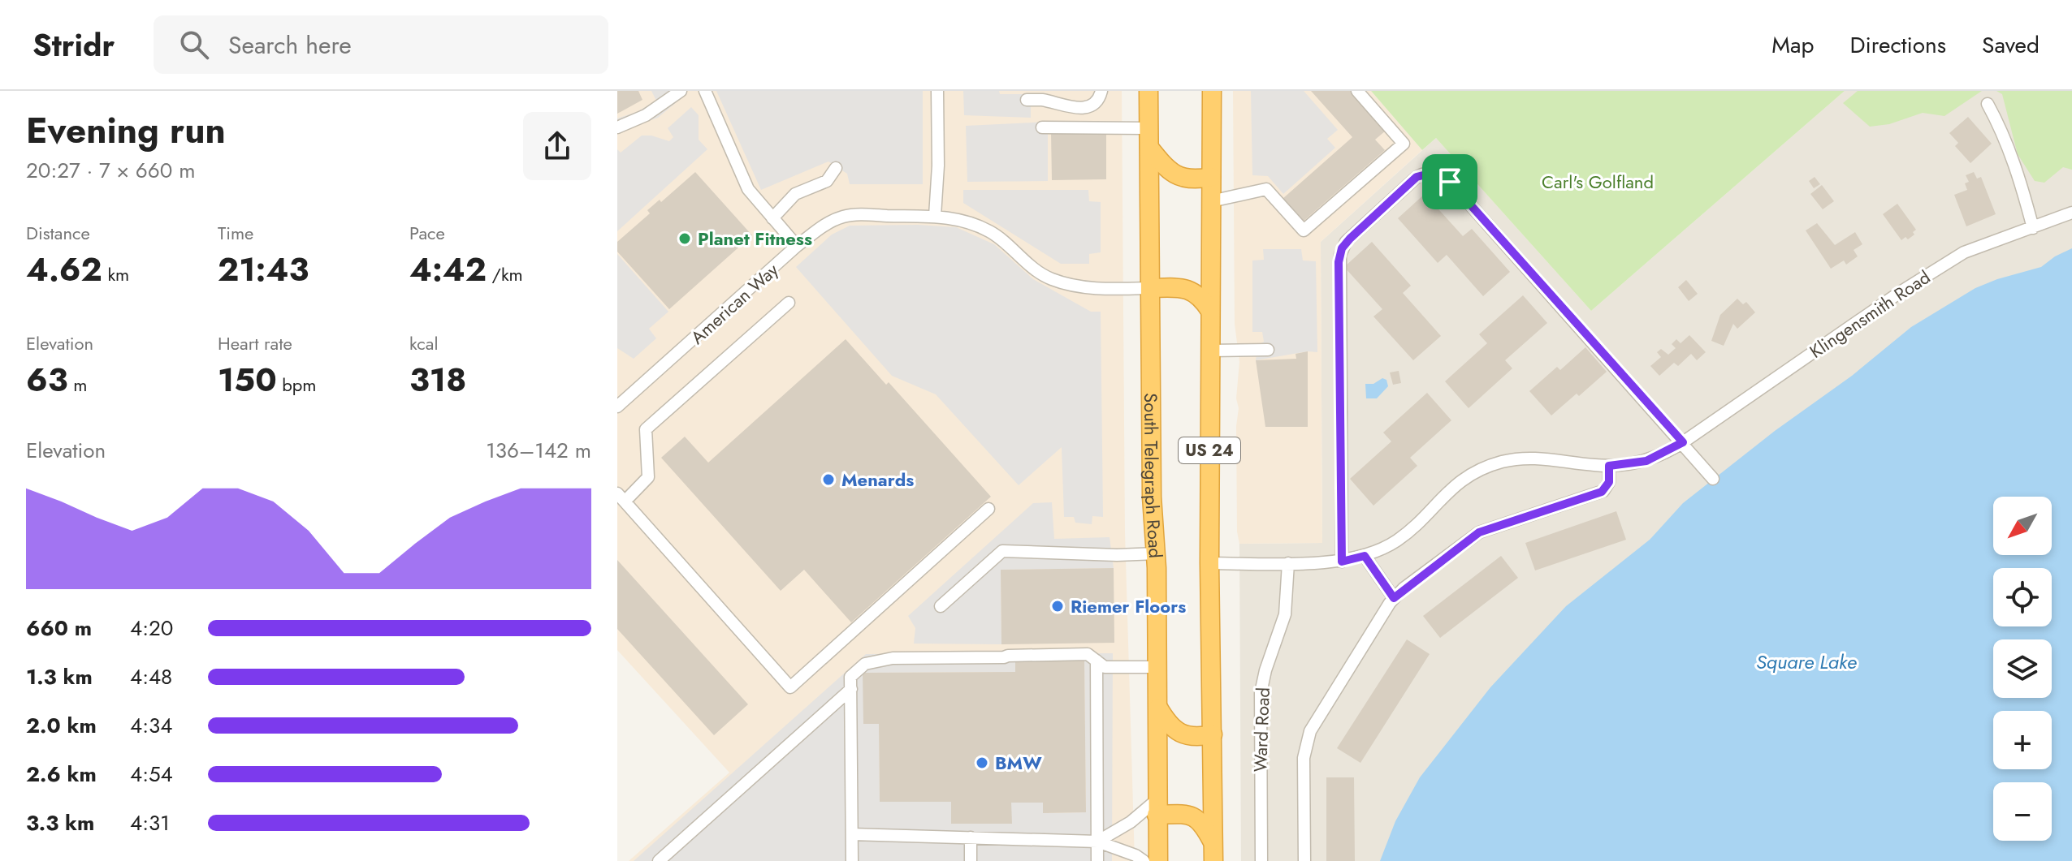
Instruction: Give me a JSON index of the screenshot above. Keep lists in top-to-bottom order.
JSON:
{
  "streets": {
    "highway": ["US 24", "South Telegraph Road"],
    "street": ["American Way", "Klingensmith Road", "Ward Road"]
  },
  "crossings": [
    ["American Way", "South Telegraph Road"],
    ["Klingensmith Road", "US 24"],
    ["Klingensmith Road", "Ward Road"]
  ],
  "water": ["Square Lake"],
  "parks": ["Carl's Golfland"],
  "places": [
    "Planet Fitness",
    "Menards",
    "Riemer Floors",
    "BMW"
  ],
  "north": "bottom left",
  "page": {
    "header": "Stridr",
    "search": "Search here",
    "nav": ["Map", "Directions", "Saved"],
    "heading": ["Evening run", "20:27 · 7 × 660 m"],
    "stats": [
      ["Distance", "4.62 km"],
      ["Time", "21:43"],
      ["Pace", "4:42 /km"],
      ["Elevation", "63 m"],
      ["Heart rate", "150 bpm"],
      ["kcal", "318"]
    ],
    "chart": ["Elevation", "136–142 m"],
    "map_buttons": ["+", "−"],
    "list": [
      {
        "name": "660 m",
        "note": "4:20"
      },
      {
        "name": "1.3 km",
        "note": "4:48"
      },
      {
        "name": "2.0 km",
        "note": "4:34"
      },
      {
        "name": "2.6 km",
        "note": "4:54"
      },
      {
        "name": "3.3 km",
        "note": "4:31"
      }
    ]
  }
}
